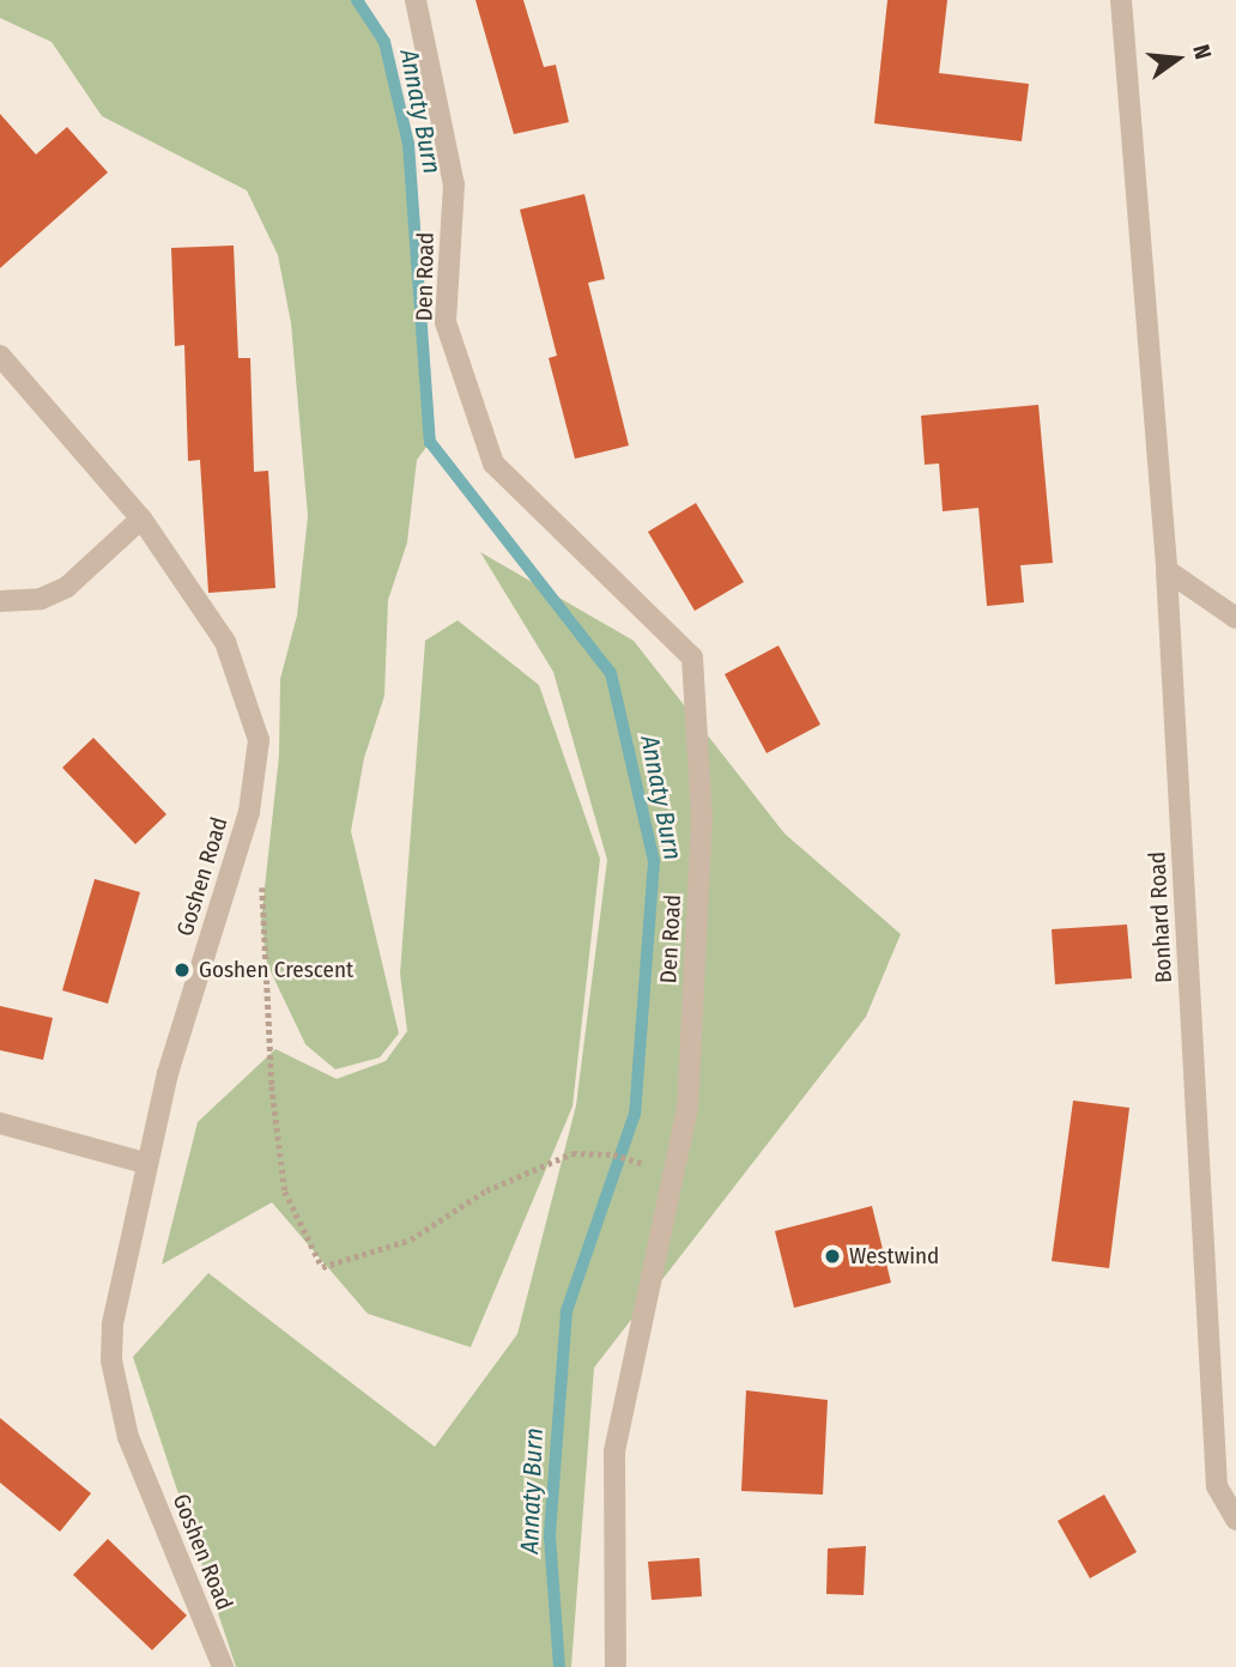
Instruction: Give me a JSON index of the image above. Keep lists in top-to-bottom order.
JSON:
{
  "streets": {
    "street": ["Den Road", "Goshen Road", "Bonhard Road"]
  },
  "water": ["Annaty Burn"],
  "places": ["Goshen Crescent", "Westwind"],
  "north": "right"
}
